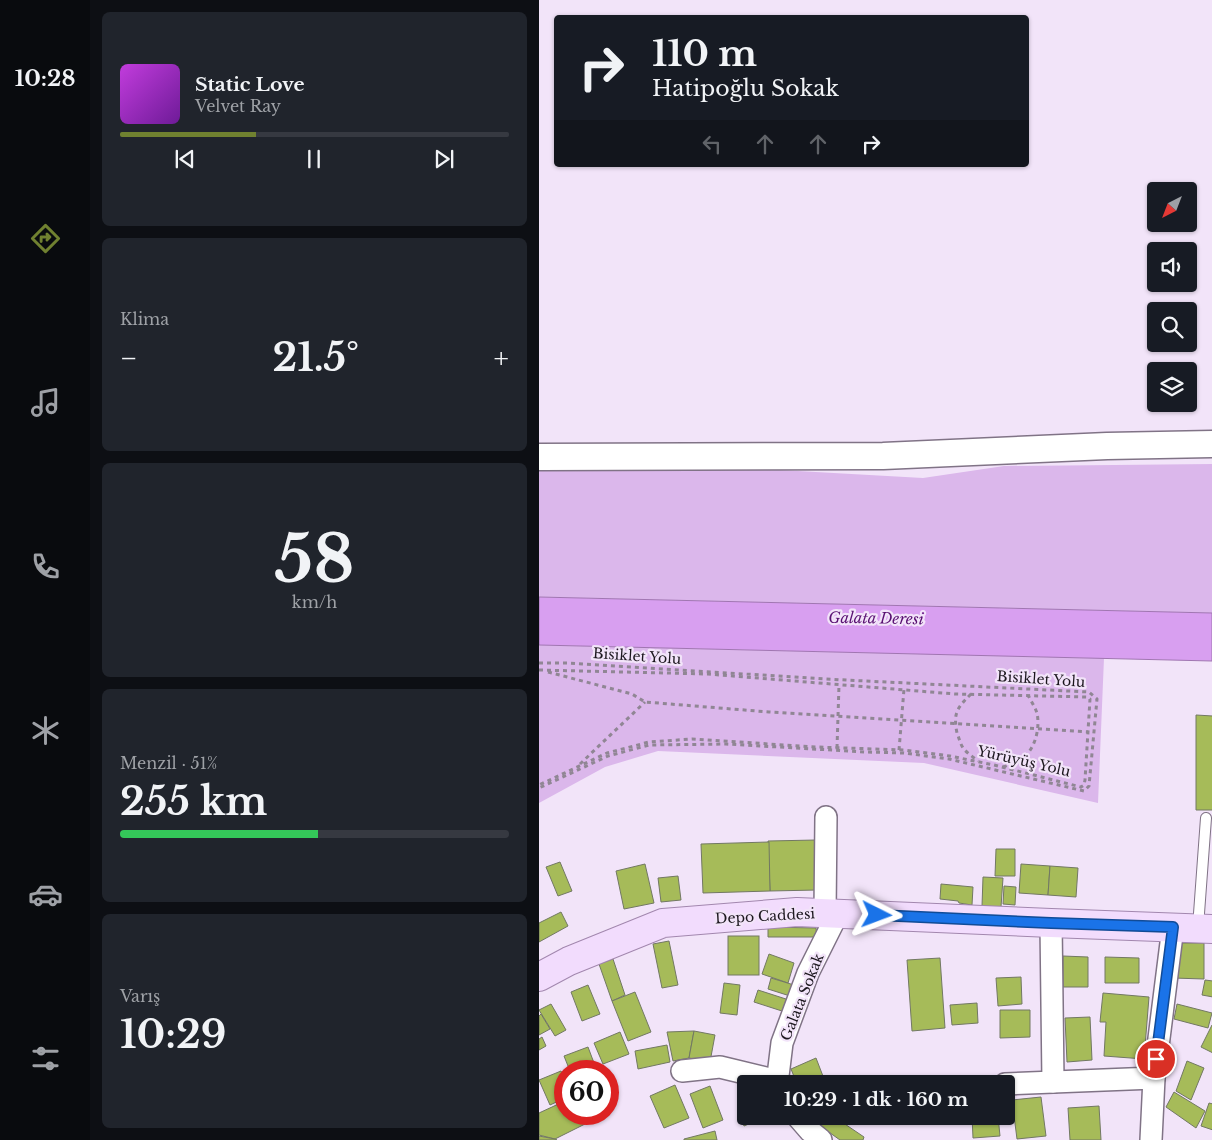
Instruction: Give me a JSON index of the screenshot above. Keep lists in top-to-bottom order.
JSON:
{
  "streets": {
    "main road": ["Depo Caddesi"],
    "street": ["Galata Sokak"],
    "path": ["Bisiklet Yolu", "Yürüyüş Yolu"]
  },
  "crossings": [
    ["Bisiklet Yolu", "Yürüyüş Yolu"],
    ["Depo Caddesi", "Galata Sokak"]
  ],
  "water": ["Galata Deresi"],
  "north": "bottom left",
  "page": {
    "tabs": "10:28",
    "turn": ["110 m", "Hatipoğlu Sokak"],
    "song": ["Static Love", "Velvet Ray"],
    "tile": [
      "Klima",
      ["58", "km/h"],
      ["Menzil · 51%", "255 km"],
      ["Varış", "10:29"]
    ],
    "heat": ["−", "21.5°", "+"],
    "limit": "60",
    "trip": "10:29 · 1 dk · 160 m"
  }
}
